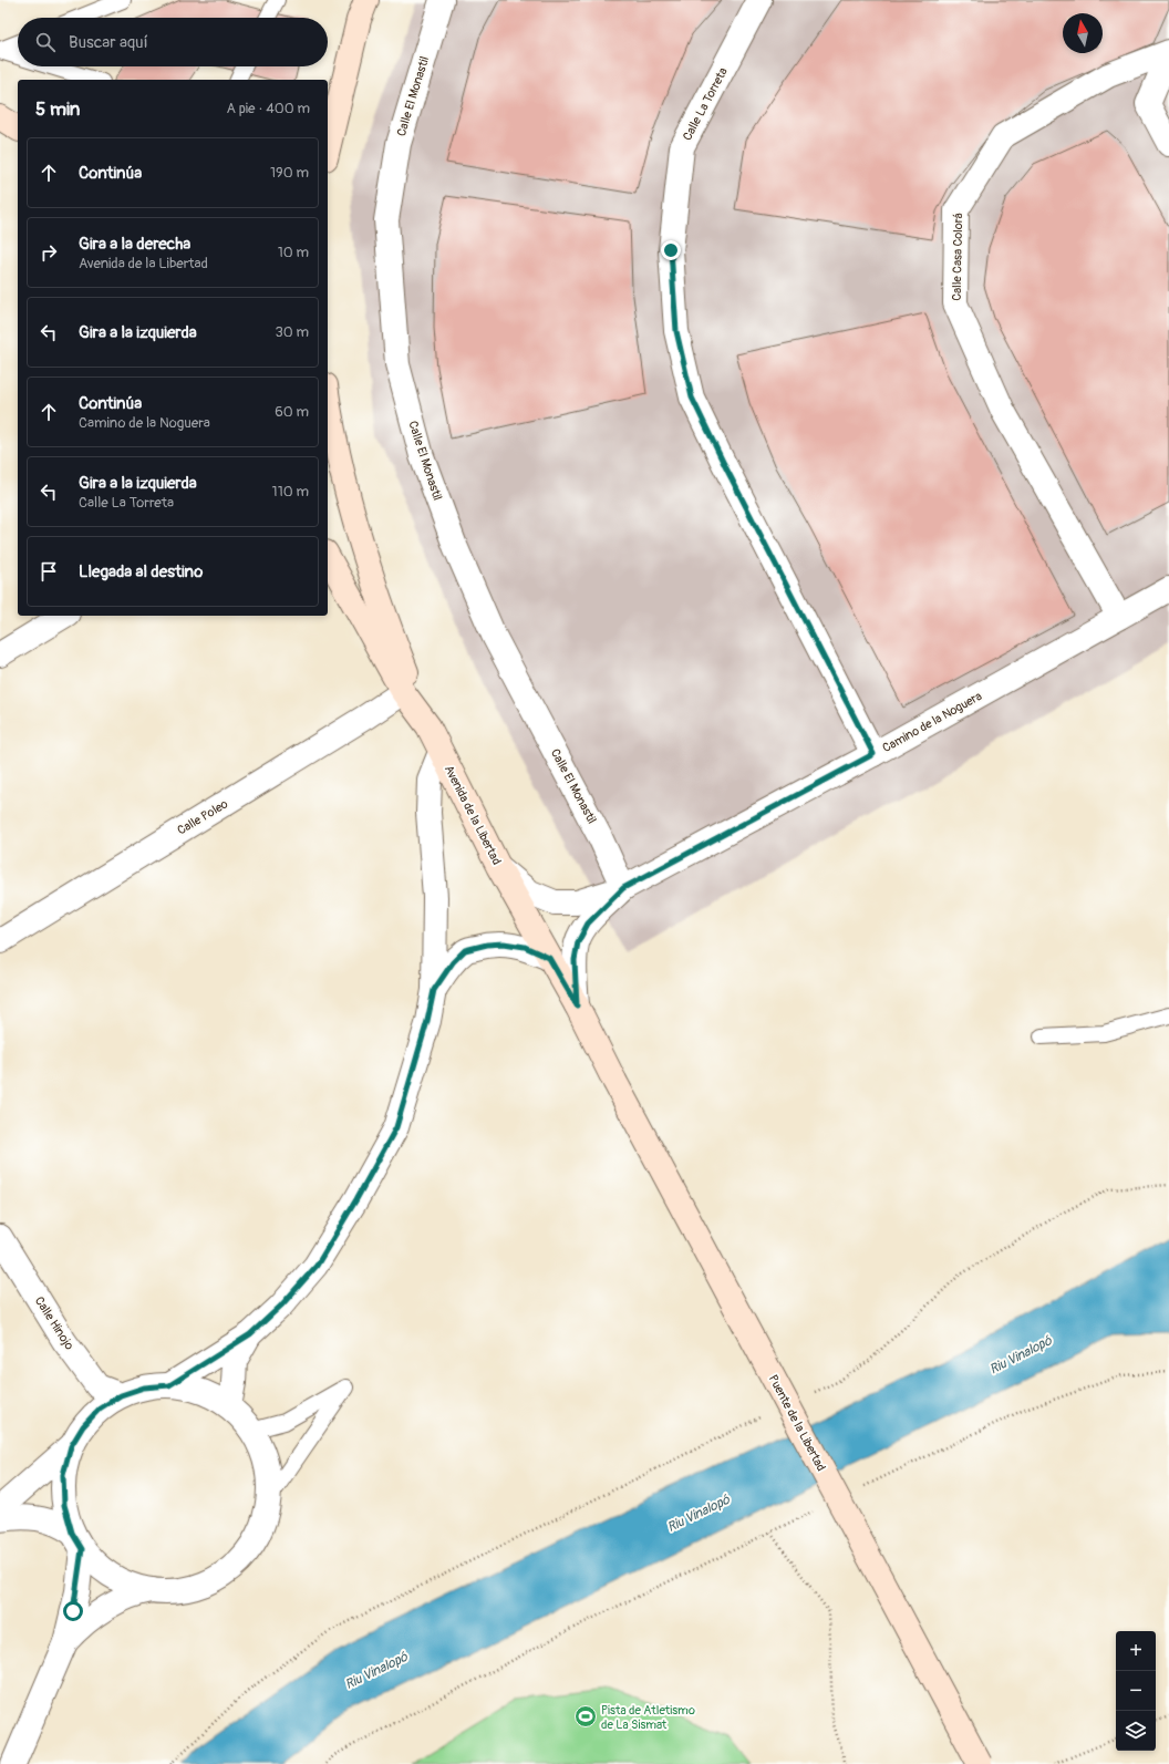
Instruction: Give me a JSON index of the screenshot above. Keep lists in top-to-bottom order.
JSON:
{
  "streets": {
    "street": [
      "Calle El Monastil",
      "Calle La Torreta",
      "Calle Casa Colorá",
      "Camino de la Noguera",
      "Avenida de la Libertad",
      "Calle Poleo",
      "Calle Hinojo",
      "Puente de la Libertad"
    ]
  },
  "crossings": [
    ["Calle El Monastil", "Camino de la Noguera"],
    ["Calle La Torreta", "Camino de la Noguera"],
    ["Calle Casa Colorá", "Camino de la Noguera"],
    ["Avenida de la Libertad", "Calle Poleo"],
    ["Avenida de la Libertad", "Puente de la Libertad"]
  ],
  "water": ["Riu Vinalopó"],
  "places": {
    "sports": ["Pista de Atletismo de La Sismat"]
  },
  "north": "top",
  "page": {
    "search": "Buscar aquí",
    "heading": ["5 min", "A pie · 400 m"],
    "list": [
      ["Continúa", "190 m"],
      ["Gira a la derecha", "Avenida de la Libertad", "10 m"],
      ["Gira a la izquierda", "30 m"],
      ["Continúa", "Camino de la Noguera", "60 m"],
      ["Gira a la izquierda", "Calle La Torreta", "110 m"],
      "Llegada al destino"
    ],
    "map_buttons": ["+", "−"]
  }
}
